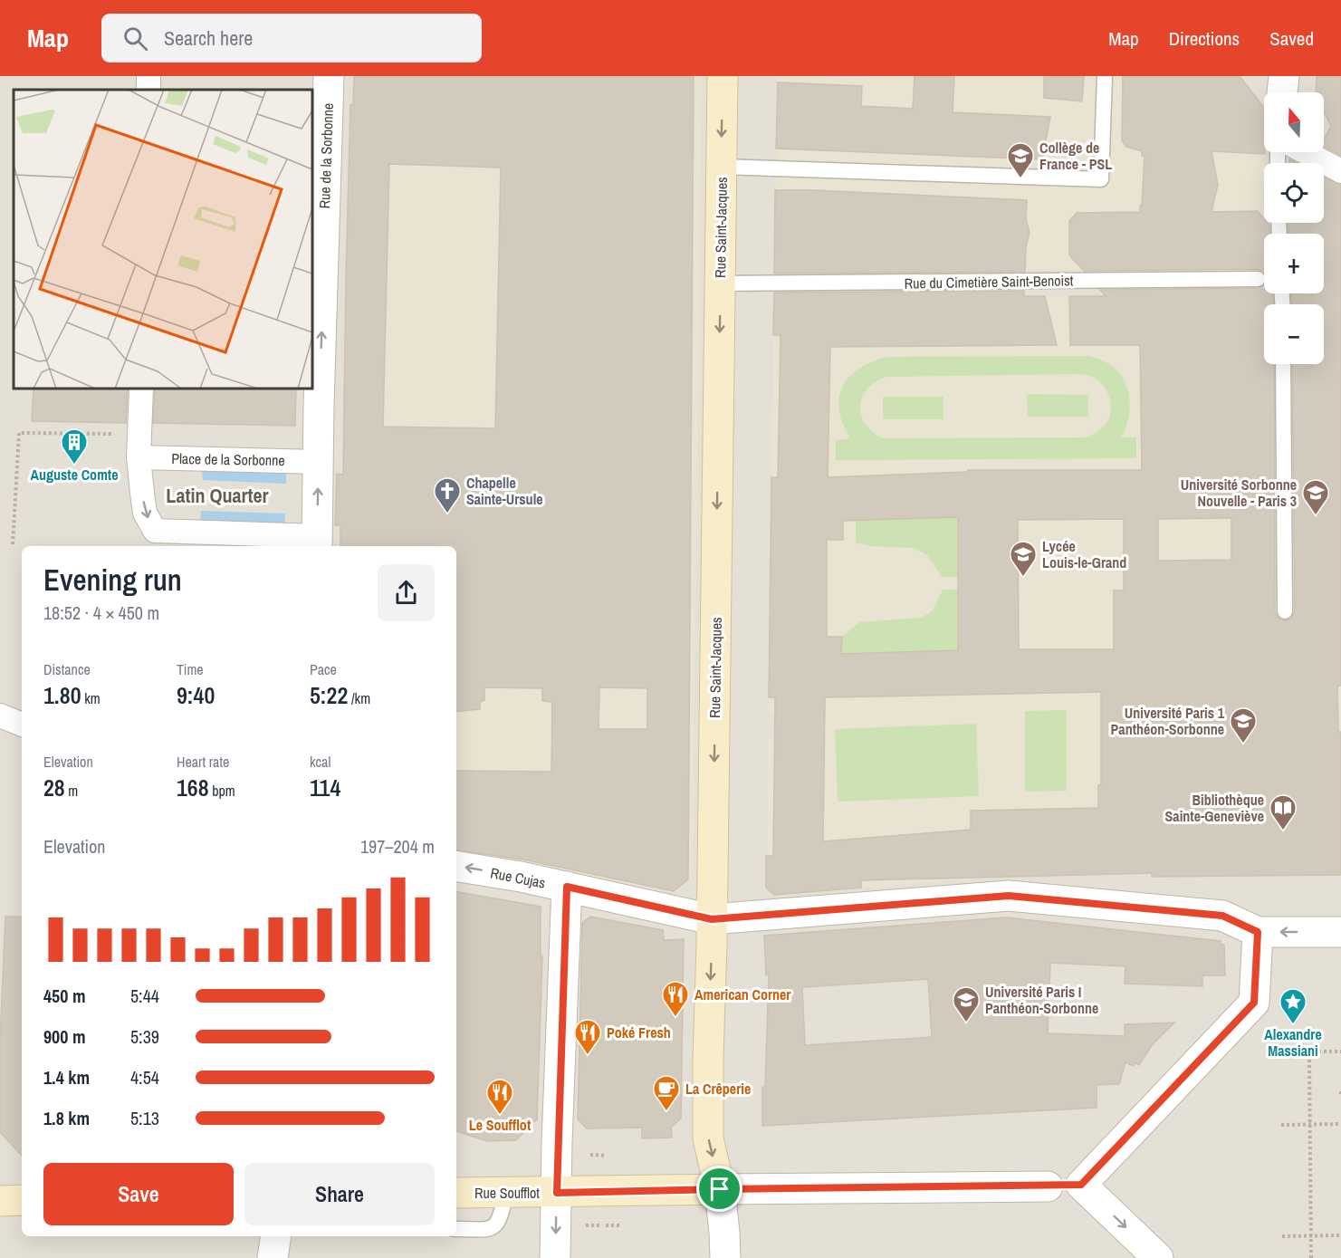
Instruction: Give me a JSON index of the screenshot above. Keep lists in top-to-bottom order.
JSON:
{
  "streets": {
    "main road": ["Rue Saint-Jacques", "Rue Soufflot"],
    "street": ["Rue de la Sorbonne", "Place de la Sorbonne", "Rue Cujas"],
    "lane": ["Rue du Cimetière Saint-Benoist"]
  },
  "crossings": [
    ["Rue de la Sorbonne", "Place de la Sorbonne"],
    ["Rue Saint-Jacques", "Rue du Cimetière Saint-Benoist"],
    ["Rue Saint-Jacques", "Rue Cujas"],
    ["Rue Saint-Jacques", "Rue Soufflot"]
  ],
  "one_way": ["Rue de la Sorbonne", "Rue Saint-Jacques"],
  "districts": ["Latin Quarter"],
  "places": {
    "school or university": [
      "Collège de France - PSL",
      "Université Sorbonne Nouvelle - Paris 3",
      "Lycée Louis-le-Grand",
      "Université Paris 1 Panthéon-Sorbonne",
      "Université Paris I Panthéon-Sorbonne"
    ],
    "building": ["Auguste Comte"],
    "church": ["Chapelle Sainte-Ursule"],
    "library": ["Bibliothèque Sainte-Geneviève"],
    "restaurant": ["American Corner", "Poké Fresh", "Le Soufflot"],
    "place": ["Alexandre Massiani"],
    "cafe": ["La Crêperie"]
  },
  "north": "top",
  "page": {
    "header": "Map",
    "search": "Search here",
    "nav": ["Map", "Directions", "Saved"],
    "map_buttons": ["+", "−"],
    "heading": ["Evening run", "18:52 · 4 × 450 m"],
    "stats": [
      ["Distance", "1.80 km"],
      ["Time", "9:40"],
      ["Pace", "5:22 /km"],
      ["Elevation", "28 m"],
      ["Heart rate", "168 bpm"],
      ["kcal", "114"]
    ],
    "chart": ["Elevation", "197–204 m"],
    "list": [
      {
        "name": "450 m",
        "note": "5:44"
      },
      {
        "name": "900 m",
        "note": "5:39"
      },
      {
        "name": "1.4 km",
        "note": "4:54"
      },
      {
        "name": "1.8 km",
        "note": "5:13"
      }
    ],
    "buttons": ["Save", "Share"]
  }
}
